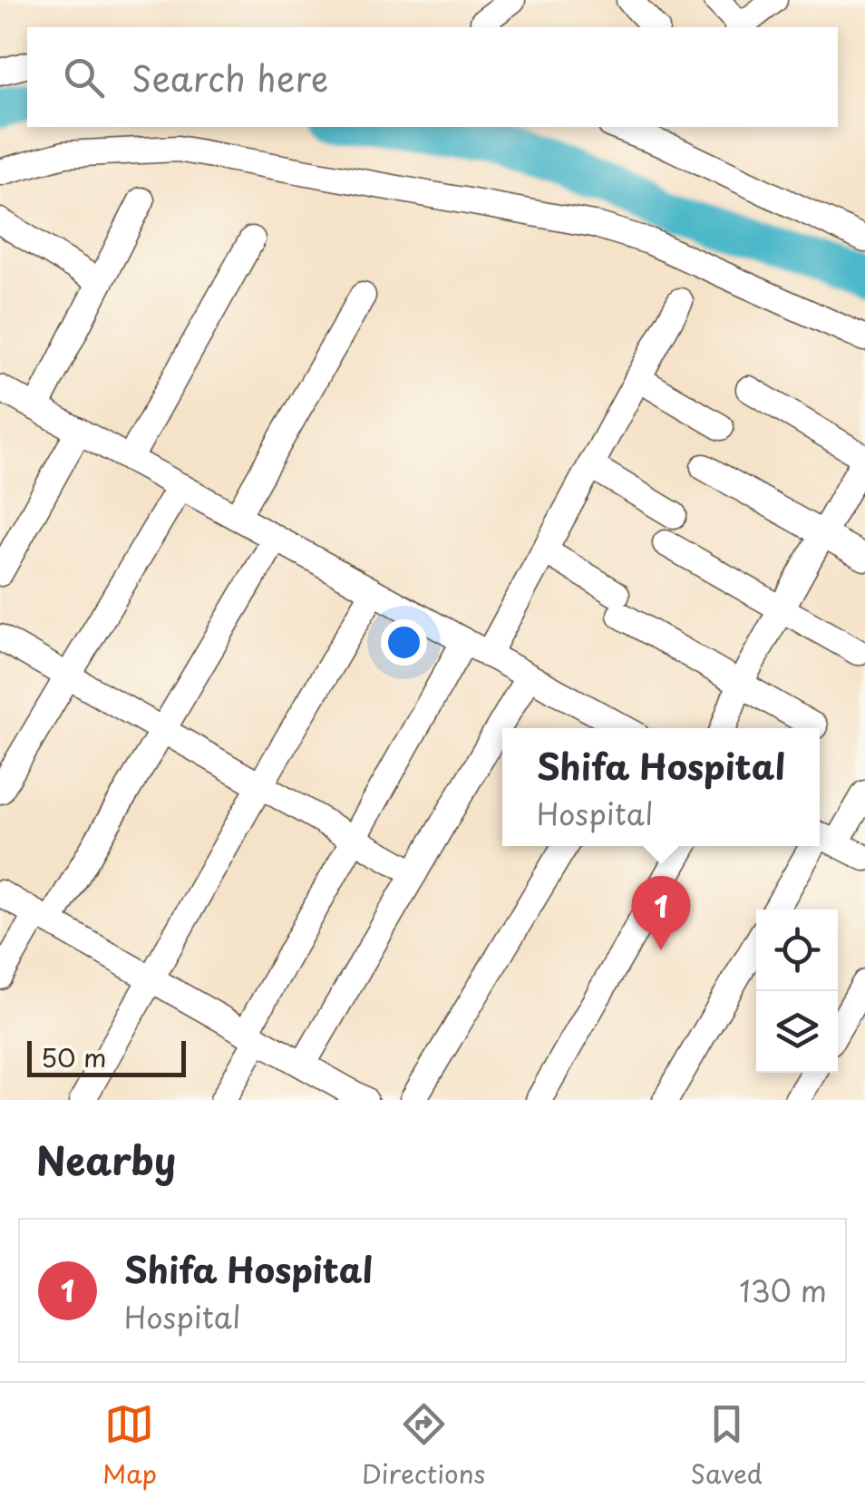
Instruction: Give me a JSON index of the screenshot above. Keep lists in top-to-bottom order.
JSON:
{
  "scale_bar": "50 m",
  "page": {
    "search": "Search here",
    "popup": ["Shifa Hospital", "Hospital"],
    "pins": "1",
    "scale": "50 m",
    "heading": "Nearby",
    "list": [
      {
        "mark": "1",
        "name": "Shifa Hospital",
        "note": "Hospital",
        "value": "130 m"
      }
    ],
    "nav": ["Map", "Directions", "Saved"]
  }
}
